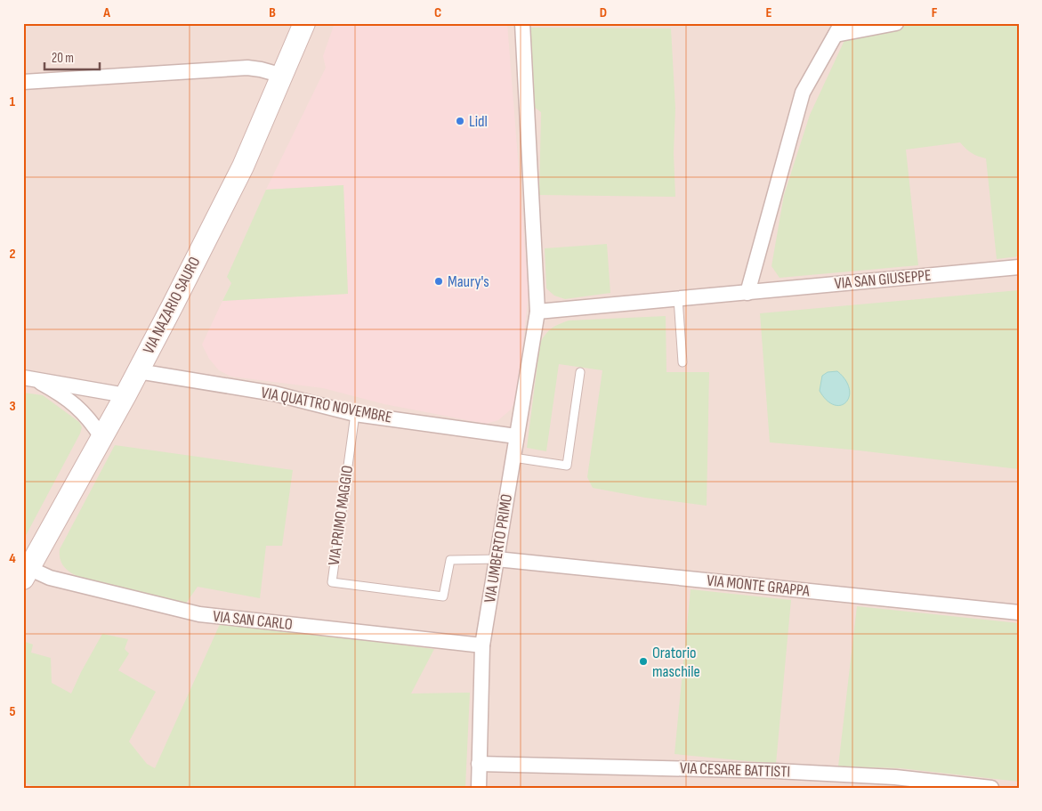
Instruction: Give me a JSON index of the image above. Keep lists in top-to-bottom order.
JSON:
{
  "streets": {
    "main road": ["VIA NAZARIO SAURO"],
    "street": [
      "VIA SAN GIUSEPPE",
      "VIA QUATTRO NOVEMBRE",
      "VIA UMBERTO PRIMO",
      "VIA MONTE GRAPPA",
      "VIA SAN CARLO",
      "VIA CESARE BATTISTI"
    ],
    "lane": ["VIA PRIMO MAGGIO"]
  },
  "crossings": [
    ["VIA SAN GIUSEPPE", "VIA UMBERTO PRIMO"],
    ["VIA NAZARIO SAURO", "VIA QUATTRO NOVEMBRE"],
    ["VIA NAZARIO SAURO", "VIA SAN CARLO"],
    ["VIA QUATTRO NOVEMBRE", "VIA PRIMO MAGGIO"],
    ["VIA QUATTRO NOVEMBRE", "VIA UMBERTO PRIMO"],
    ["VIA PRIMO MAGGIO", "VIA UMBERTO PRIMO"],
    ["VIA PRIMO MAGGIO", "VIA MONTE GRAPPA"],
    ["VIA UMBERTO PRIMO", "VIA MONTE GRAPPA"],
    ["VIA UMBERTO PRIMO", "VIA SAN CARLO"],
    ["VIA UMBERTO PRIMO", "VIA CESARE BATTISTI"]
  ],
  "places": ["Lidl", "Maury's", "Oratorio maschile"],
  "scale_bar": "20 m",
  "grid": {
    "columns": [
      "A",
      "B",
      "C",
      "D",
      "E",
      "F"
    ],
    "rows": [
      "1",
      "2",
      "3",
      "4",
      "5"
    ]
  }
}
